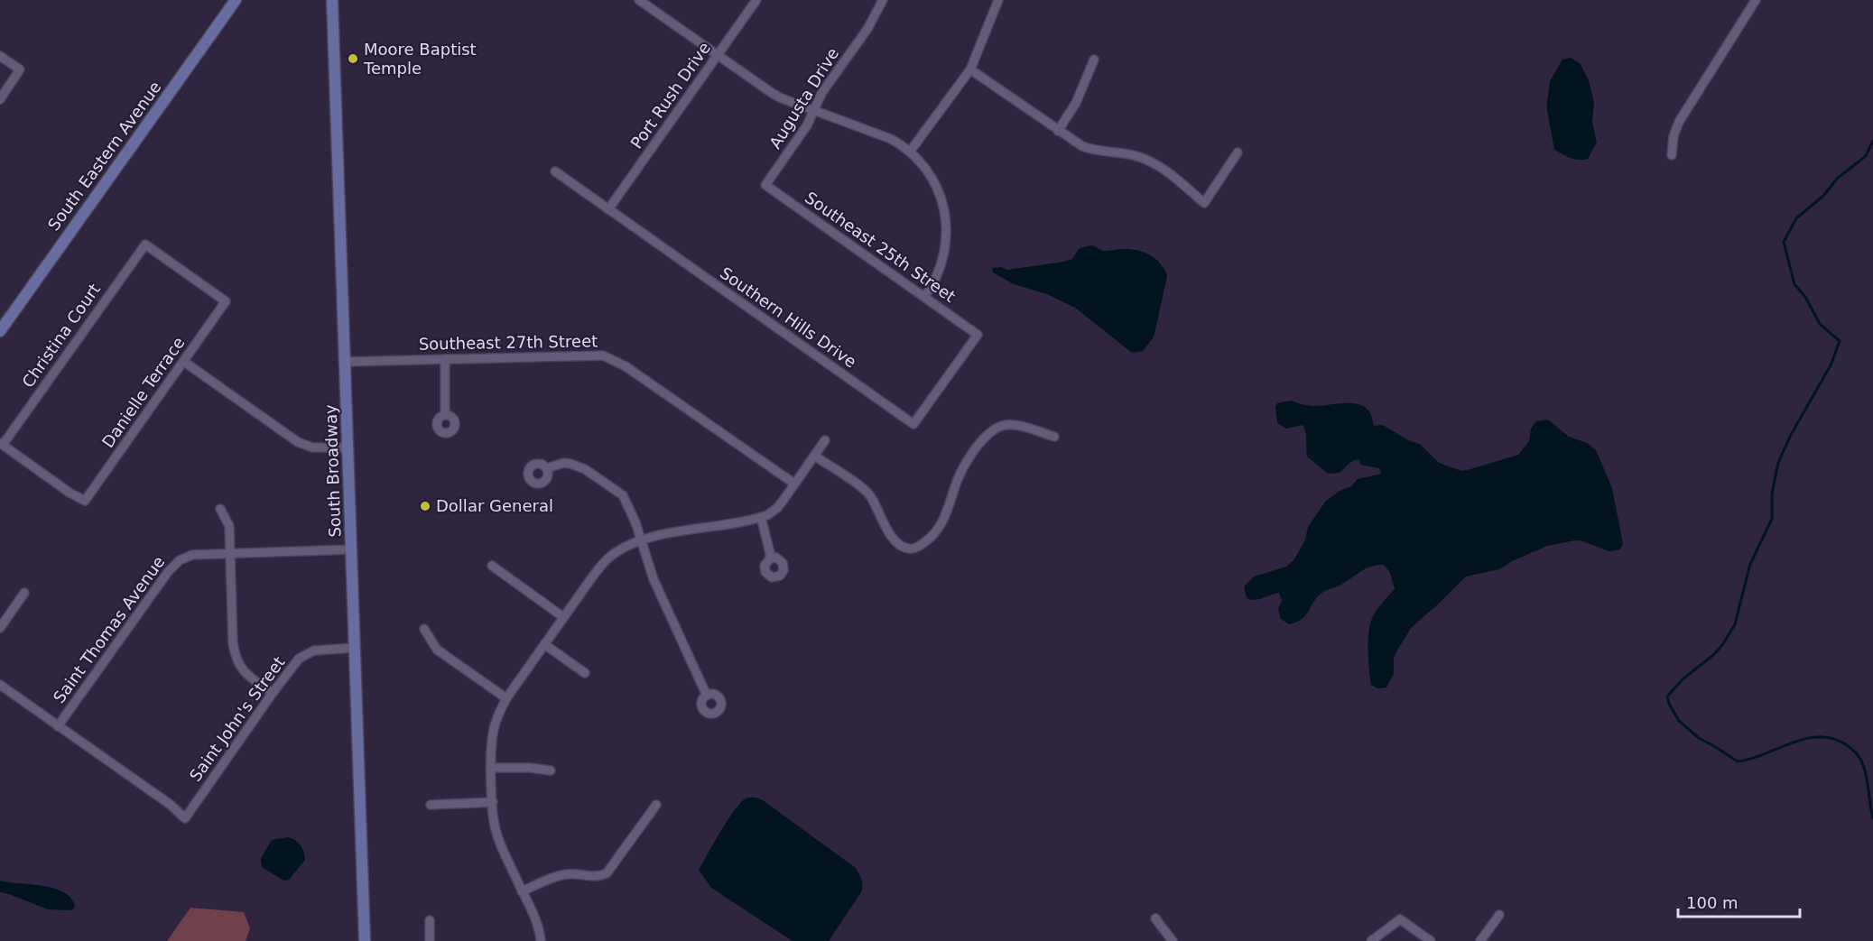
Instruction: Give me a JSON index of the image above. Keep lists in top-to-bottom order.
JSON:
{
  "streets": {
    "street": [
      "Port Rush Drive",
      "Augusta Drive",
      "South Eastern Avenue",
      "Southeast 25th Street",
      "Southern Hills Drive",
      "Christina Court",
      "Southeast 27th Street",
      "Danielle Terrace",
      "South Broadway",
      "Saint Thomas Avenue",
      "Saint John's Street"
    ]
  },
  "crossings": [
    ["Port Rush Drive", "Southern Hills Drive"],
    ["Augusta Drive", "Southeast 25th Street"],
    ["Southeast 25th Street", "Southern Hills Drive"],
    ["Christina Court", "Danielle Terrace"],
    ["Southeast 27th Street", "South Broadway"],
    ["South Broadway", "Saint Thomas Avenue"],
    ["South Broadway", "Saint John's Street"],
    ["Saint Thomas Avenue", "Saint John's Street"]
  ],
  "places": ["Moore Baptist Temple", "Dollar General"],
  "scale_bar": "100 m"
}
